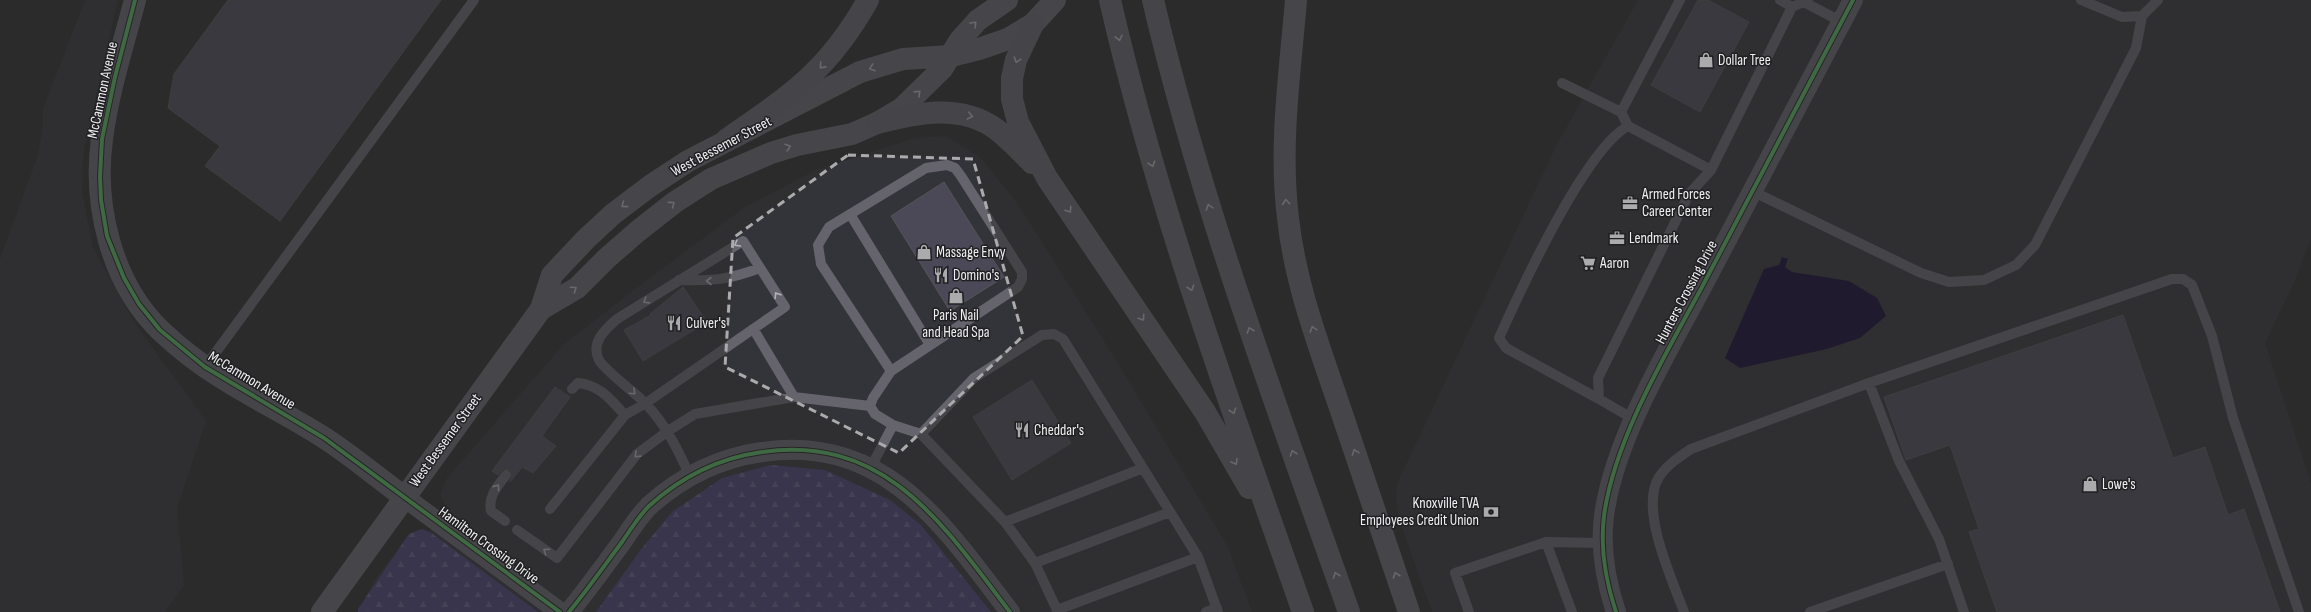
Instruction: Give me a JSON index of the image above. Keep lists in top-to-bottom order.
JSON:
{
  "streets": {
    "main road": ["West Bessemer Street"],
    "street": ["McCammon Avenue", "Hunters Crossing Drive", "Hamilton Crossing Drive"]
  },
  "crossings": [
    ["McCammon Avenue", "West Bessemer Street"],
    ["McCammon Avenue", "Hamilton Crossing Drive"],
    ["West Bessemer Street", "Hamilton Crossing Drive"]
  ],
  "places": {
    "shop": [
      "Dollar Tree",
      "Massage Envy",
      "Paris Nail and Head Spa",
      "Lowe's"
    ],
    "office": ["Armed Forces Career Center", "Lendmark"],
    "supermarket": ["Aaron"],
    "restaurant": ["Domino's", "Culver's", "Cheddar's"],
    "bank": ["Knoxville TVA Employees Credit Union"]
  }
}
